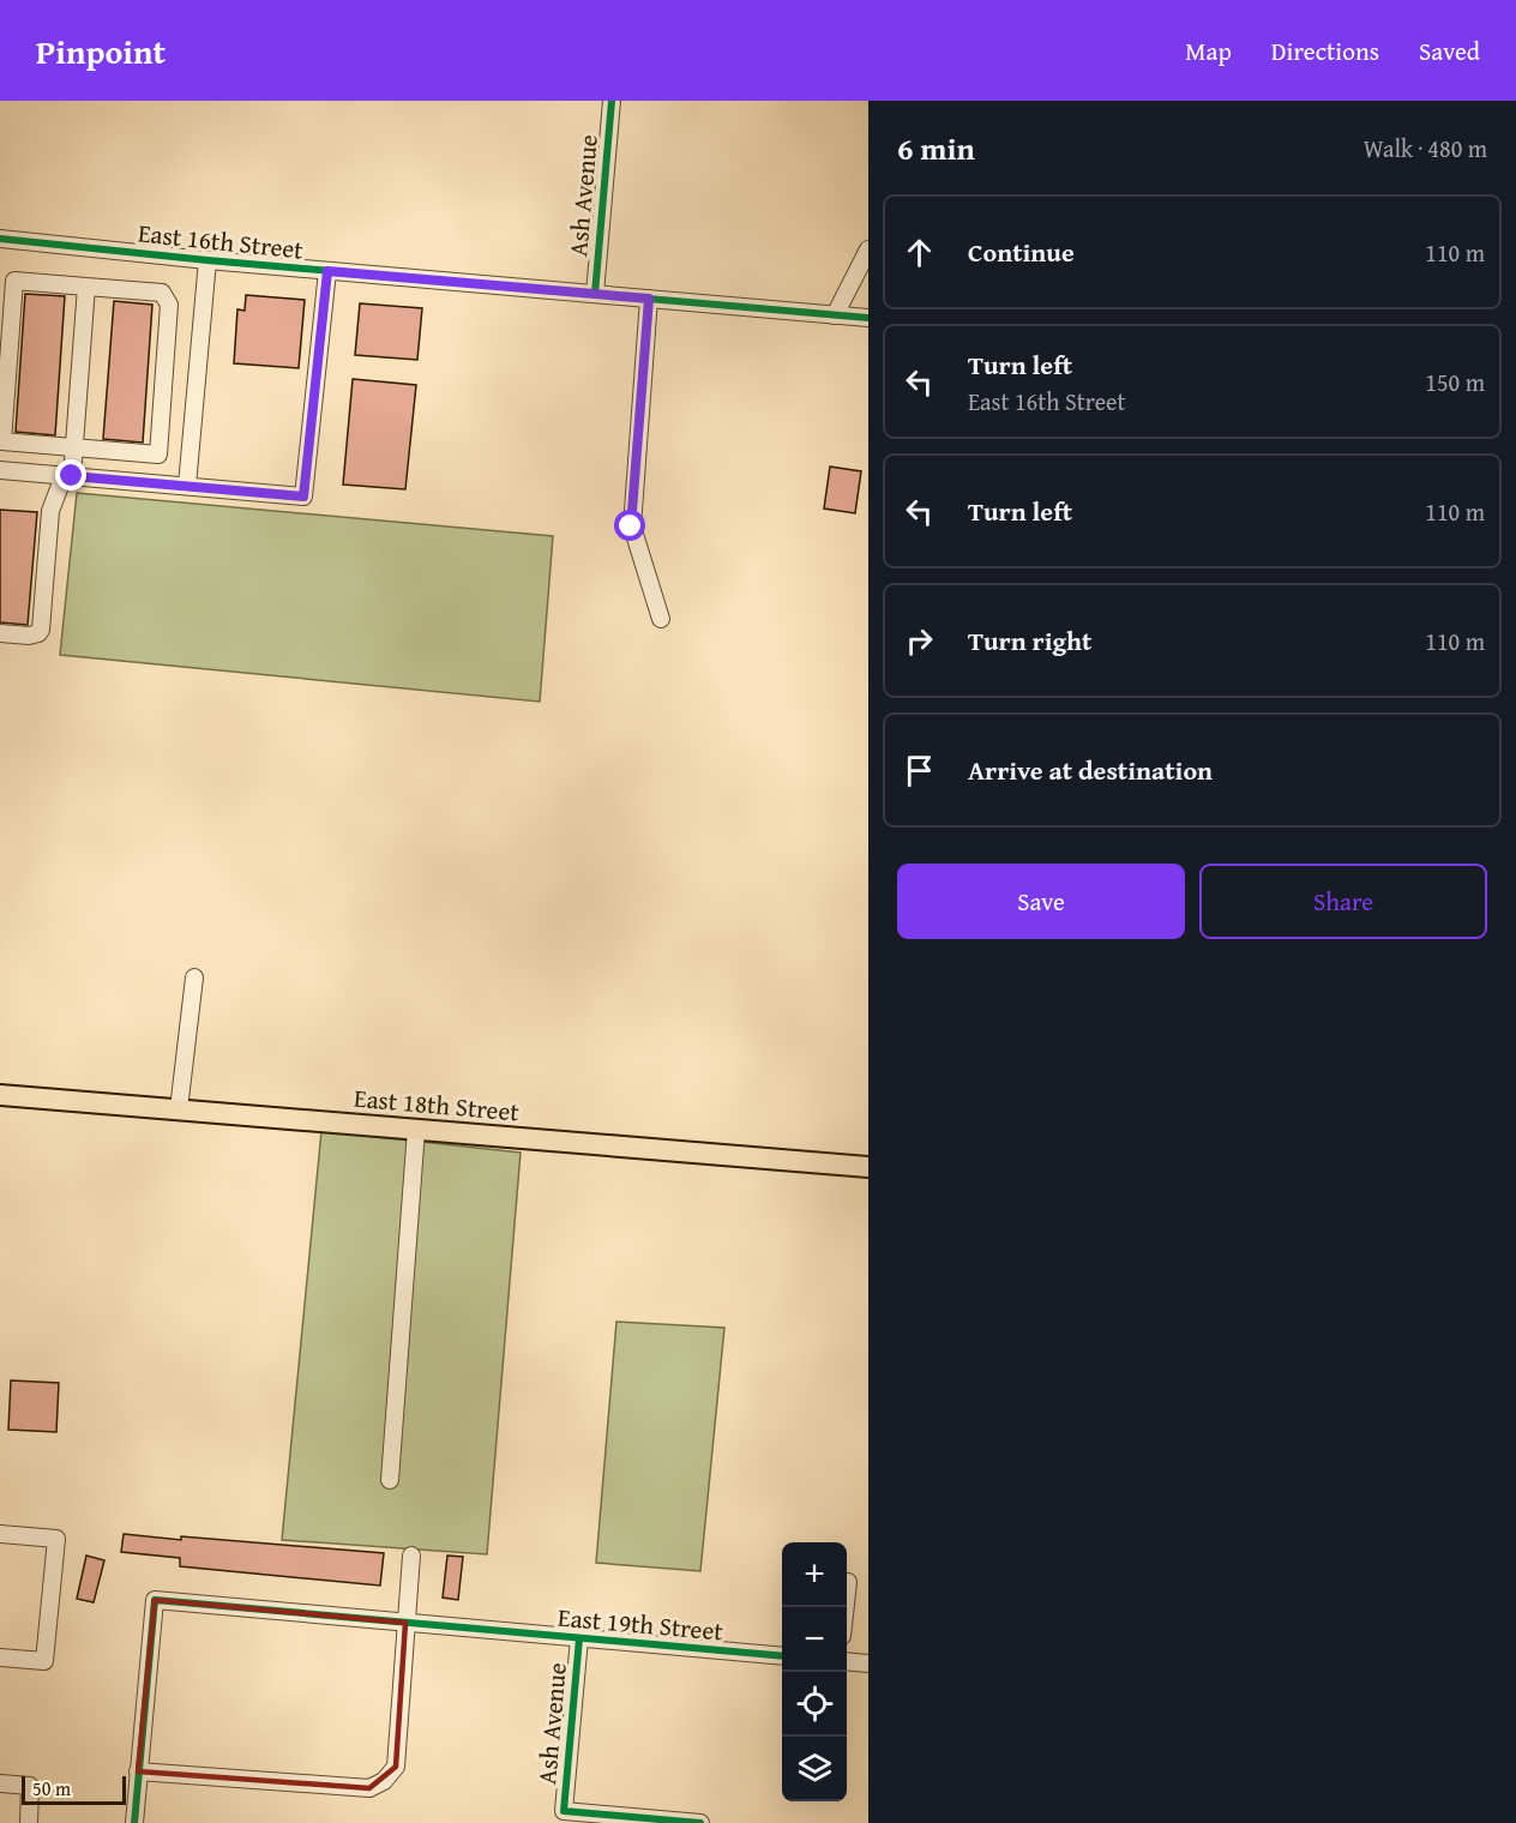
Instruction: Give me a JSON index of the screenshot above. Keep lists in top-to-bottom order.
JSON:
{
  "streets": {
    "main road": ["East 18th Street"],
    "street": ["Ash Avenue", "East 16th Street", "East 19th Street"]
  },
  "crossings": [
    ["Ash Avenue", "East 16th Street"],
    ["Ash Avenue", "East 19th Street"]
  ],
  "scale_bar": "50 m",
  "page": {
    "header": "Pinpoint",
    "nav": ["Map", "Directions", "Saved"],
    "heading": ["6 min", "Walk · 480 m"],
    "list": [
      ["Continue", "110 m"],
      ["Turn left", "East 16th Street", "150 m"],
      ["Turn left", "110 m"],
      ["Turn right", "110 m"],
      "Arrive at destination"
    ],
    "buttons": ["Save", "Share"],
    "map_buttons": ["+", "−"],
    "scale": "50 m"
  }
}
